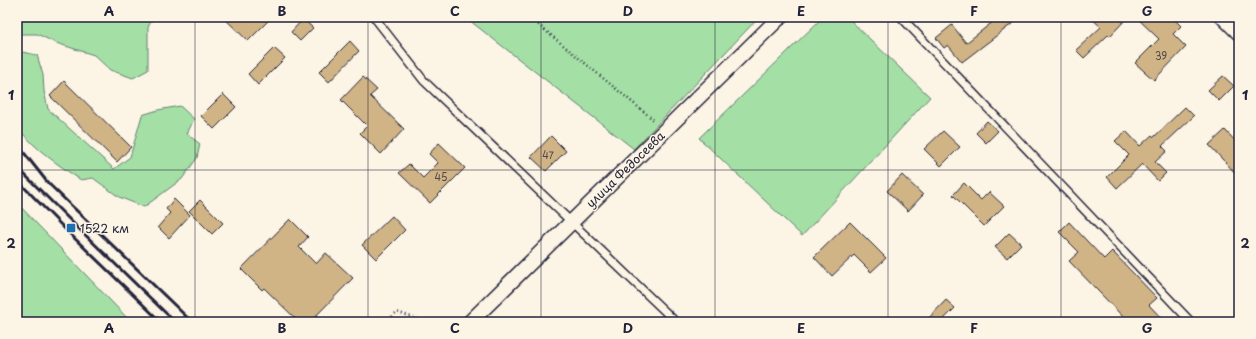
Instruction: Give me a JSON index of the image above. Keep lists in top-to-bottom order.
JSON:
{
  "streets": {
    "street": ["улица Федосеева"]
  },
  "places": {
    "transit": ["1522 км"]
  },
  "house_numbers": ["39", "47", "45"],
  "grid": {
    "columns": [
      "A",
      "B",
      "C",
      "D",
      "E",
      "F",
      "G"
    ],
    "rows": ["1", "2"]
  }
}
